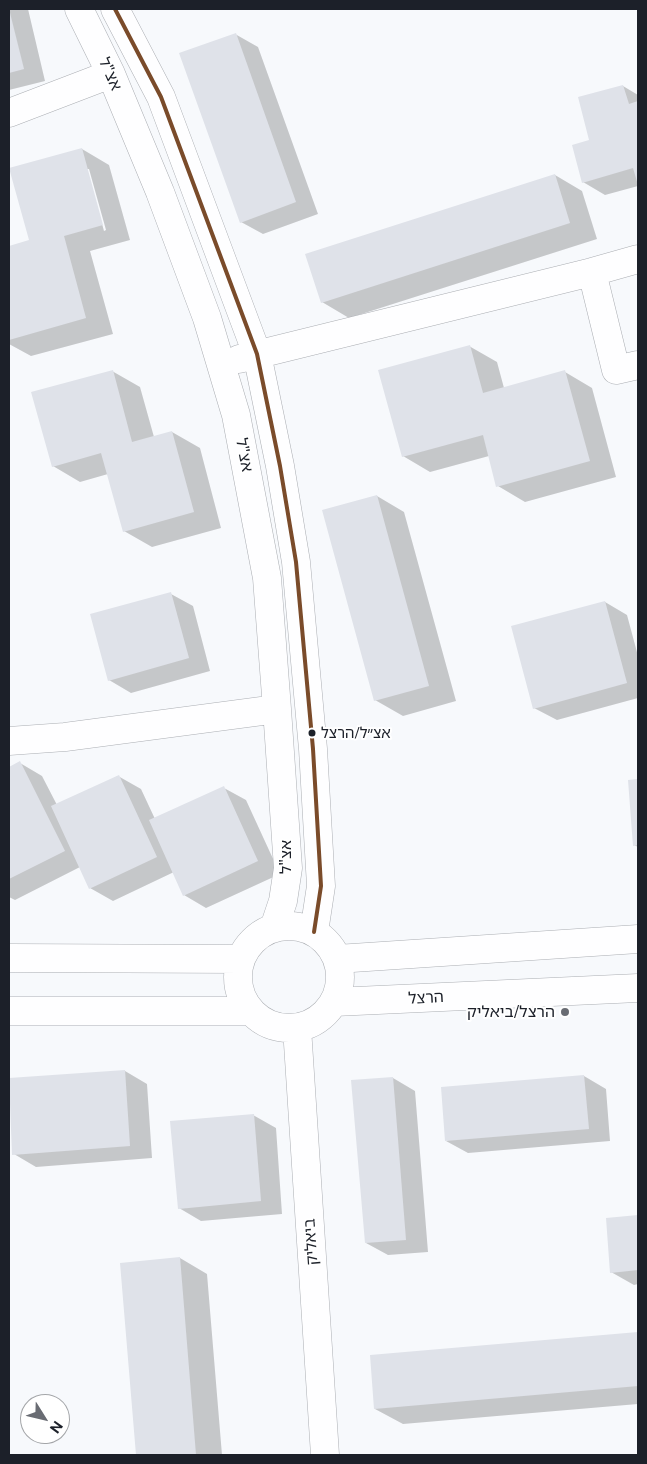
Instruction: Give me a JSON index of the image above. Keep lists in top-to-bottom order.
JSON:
{
  "streets": {
    "street": ["אצ\"ל", "הרצל", "ביאליק"]
  },
  "crossings": [
    ["אצ\"ל", "הרצל"],
    ["אצ\"ל", "ביאליק"],
    ["הרצל", "ביאליק"]
  ],
  "places": ["אצ״ל/הרצל", "הרצל/ביאליק"],
  "north": "bottom right"
}
